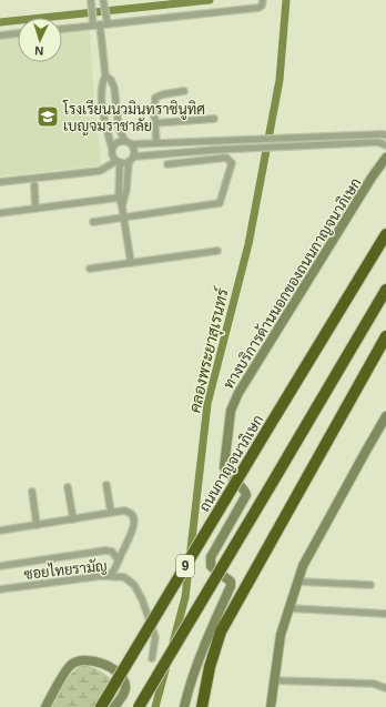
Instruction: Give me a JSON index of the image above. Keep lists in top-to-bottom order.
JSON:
{
  "streets": {
    "highway": ["ถนนกาญจนาภิเษก", "9"],
    "main road": ["ทางบริการด้านนอกของถนนกาญจนาภิเษก"],
    "street": ["ซอยไทยรามัญ"]
  },
  "water": ["คลองพระยาสุเรนทร์"],
  "places": {
    "school or university": ["โรงเรียนนวมินทราชินูทิศ เบญจมราชาลัย"]
  },
  "north": "bottom"
}
